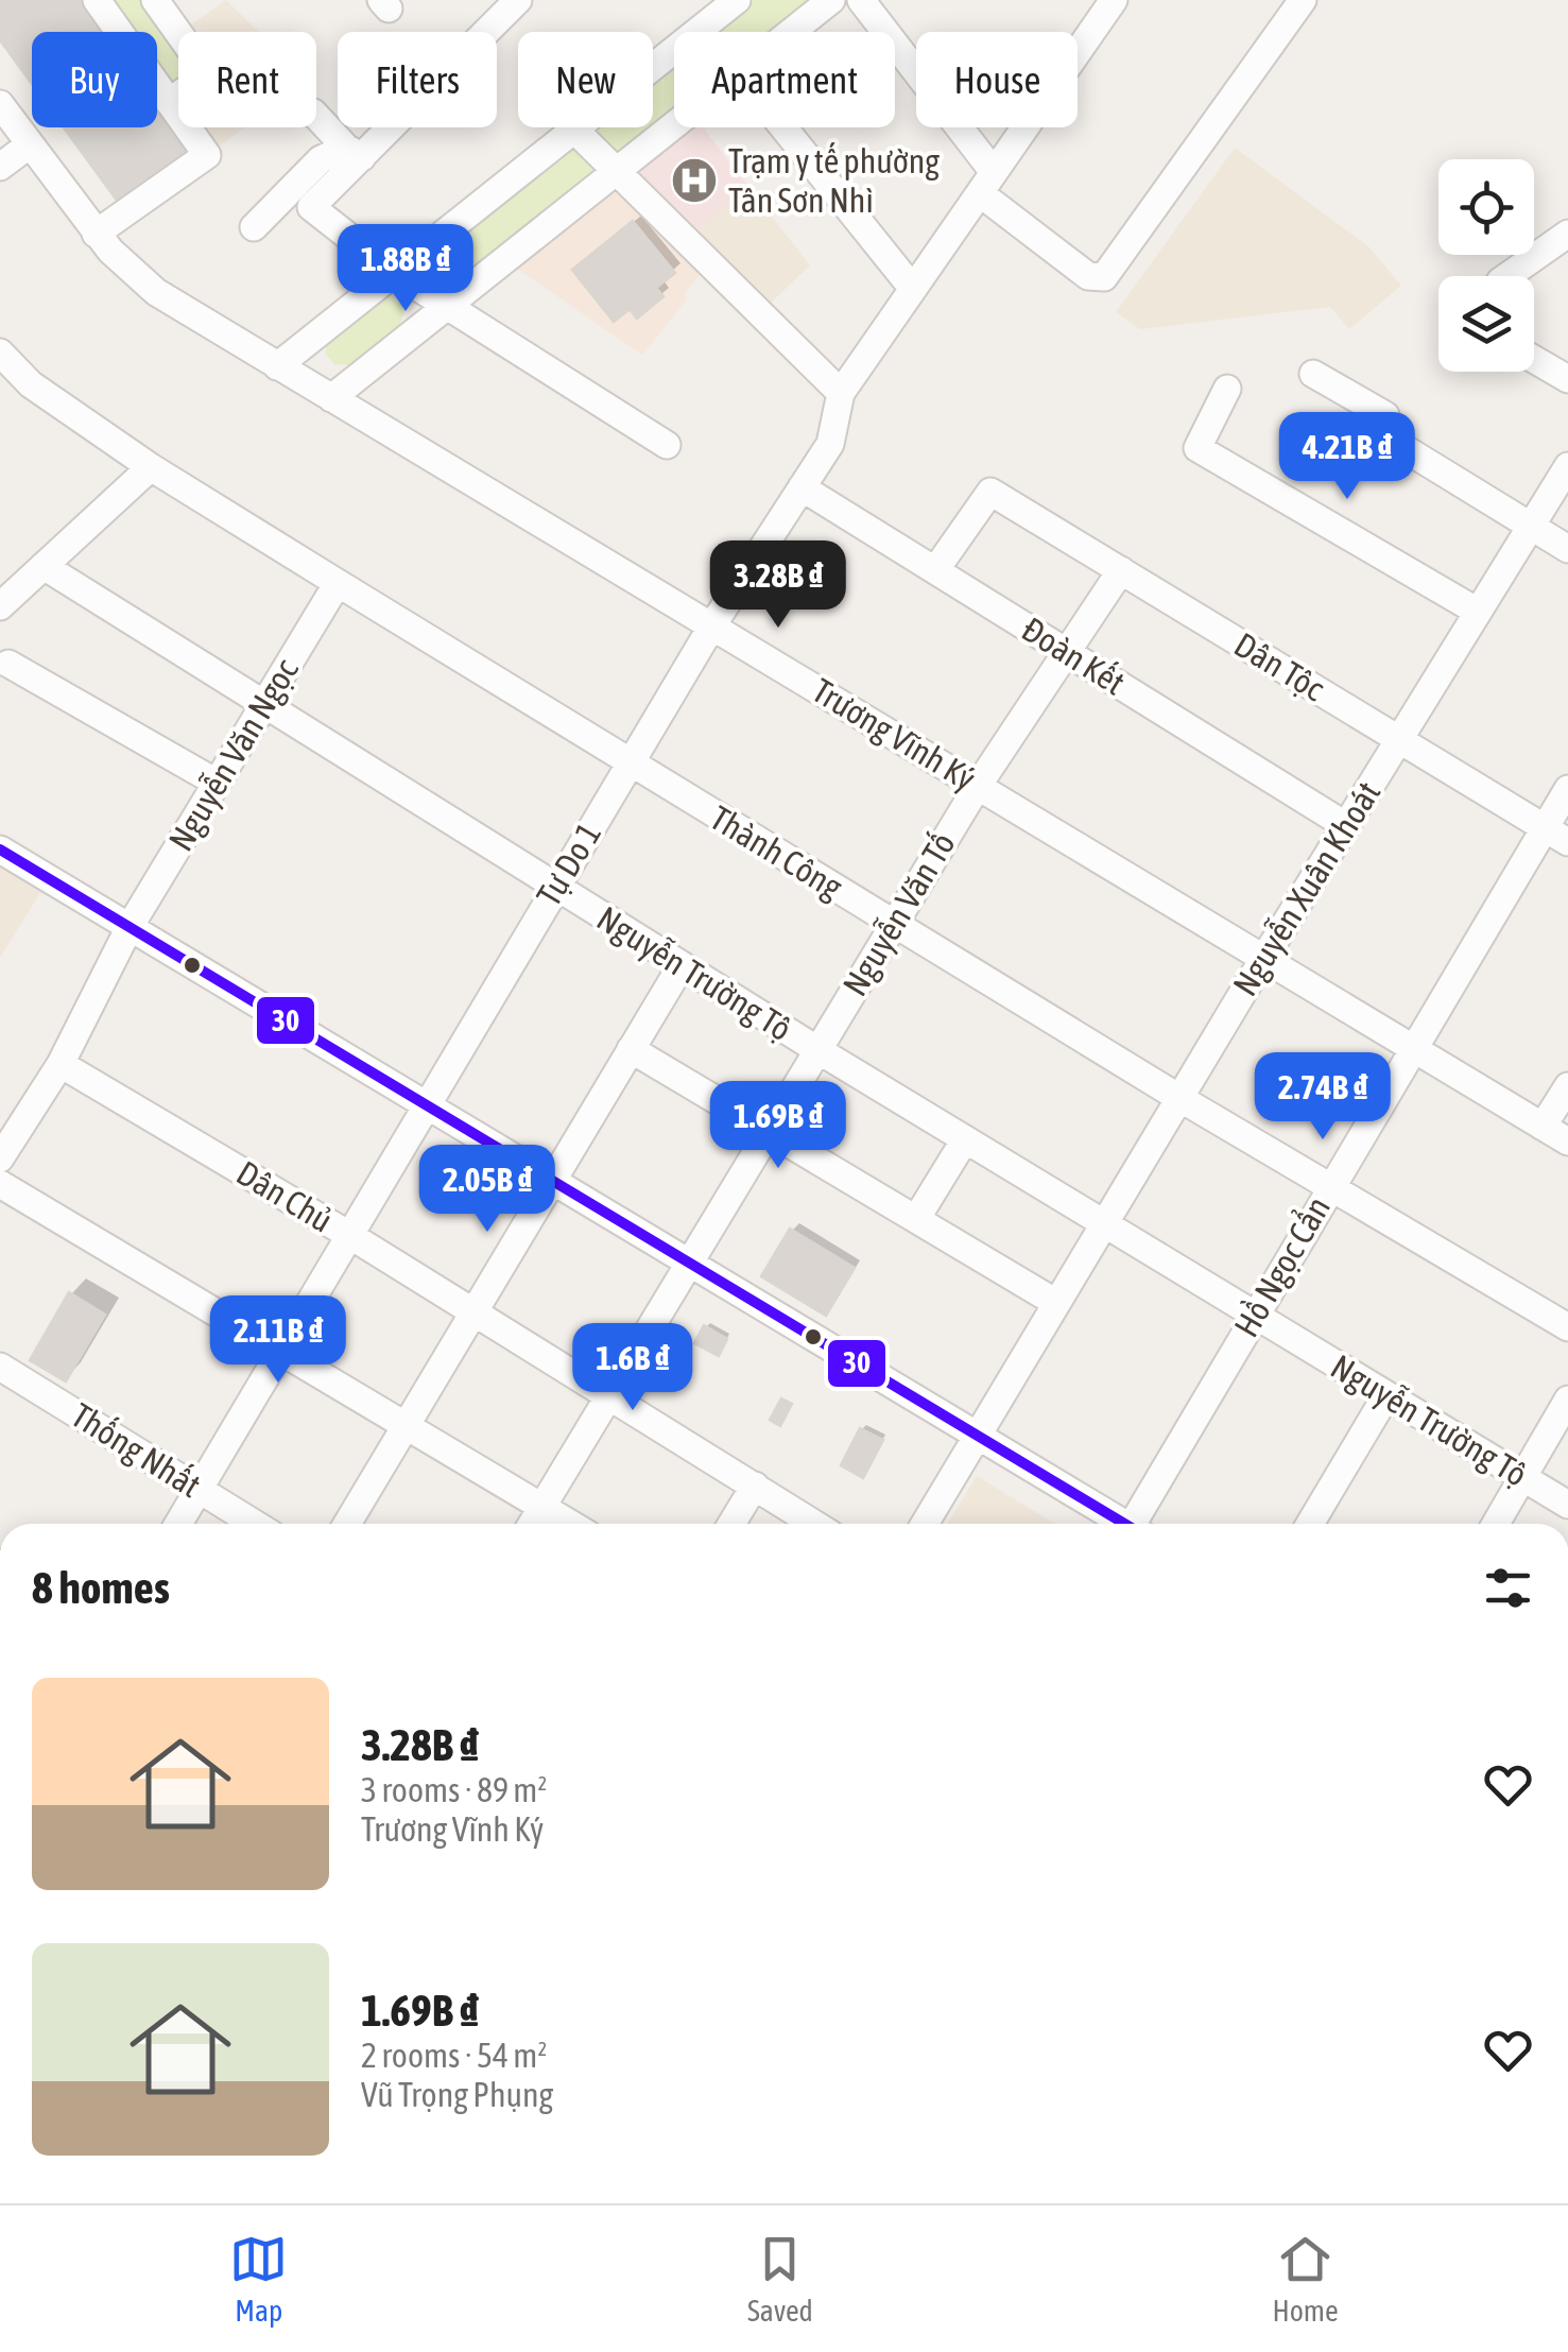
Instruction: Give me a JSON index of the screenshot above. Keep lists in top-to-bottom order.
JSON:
{
  "streets": {
    "street": [
      "Đoàn Kết",
      "Dân Tộc",
      "Trương Vĩnh Ký",
      "Nguyễn Văn Ngọc",
      "Thành Công",
      "Tự Do 1",
      "Nguyễn Xuân Khoát",
      "Nguyễn Văn Tố",
      "Nguyễn Trường Tộ",
      "Dân Chủ",
      "Hồ Ngọc Cẩn",
      "Thống Nhất"
    ]
  },
  "crossings": [
    ["Đoàn Kết", "Dân Tộc"],
    ["Đoàn Kết", "Tự Do 1"],
    ["Đoàn Kết", "Nguyễn Xuân Khoát"],
    ["Đoàn Kết", "Nguyễn Văn Tố"],
    ["Dân Tộc", "Nguyễn Xuân Khoát"],
    ["Dân Tộc", "Nguyễn Văn Tố"],
    ["Dân Tộc", "Hồ Ngọc Cẩn"],
    ["Trương Vĩnh Ký", "Tự Do 1"],
    ["Trương Vĩnh Ký", "Nguyễn Xuân Khoát"],
    ["Trương Vĩnh Ký", "Nguyễn Văn Tố"],
    ["Trương Vĩnh Ký", "Hồ Ngọc Cẩn"],
    ["Nguyễn Văn Ngọc", "Thành Công"],
    ["Nguyễn Văn Ngọc", "Nguyễn Trường Tộ"],
    ["Nguyễn Văn Ngọc", "Dân Chủ"],
    ["Thành Công", "Tự Do 1"],
    ["Thành Công", "Nguyễn Xuân Khoát"],
    ["Thành Công", "Nguyễn Văn Tố"],
    ["Thành Công", "Hồ Ngọc Cẩn"],
    ["Tự Do 1", "Nguyễn Trường Tộ"],
    ["Tự Do 1", "Dân Chủ"],
    ["Tự Do 1", "Thống Nhất"],
    ["Nguyễn Xuân Khoát", "Nguyễn Trường Tộ"],
    ["Nguyễn Văn Tố", "Nguyễn Trường Tộ"],
    ["Nguyễn Văn Tố", "Dân Chủ"],
    ["Nguyễn Trường Tộ", "Hồ Ngọc Cẩn"]
  ],
  "places": {
    "hospital": ["Trạm y tế phường Tân Sơn Nhì"]
  },
  "lines": ["transit line 30"],
  "page": {
    "chip": [
      "Buy",
      "Rent",
      "Filters",
      "New",
      "Apartment",
      "House"
    ],
    "price": [
      "1.88B ₫",
      "4.21B ₫",
      "3.28B ₫",
      "2.74B ₫",
      "1.69B ₫",
      "2.05B ₫",
      "2.11B ₫",
      "1.6B ₫"
    ],
    "heading": "8 homes",
    "list": [
      {
        "name": "3.28B ₫",
        "note": "3 rooms · 89 m² · Trương Vĩnh Ký"
      },
      {
        "name": "1.69B ₫",
        "note": "2 rooms · 54 m² · Vũ Trọng Phụng"
      }
    ],
    "tabs": ["Map", "Saved", "Home"]
  }
}
